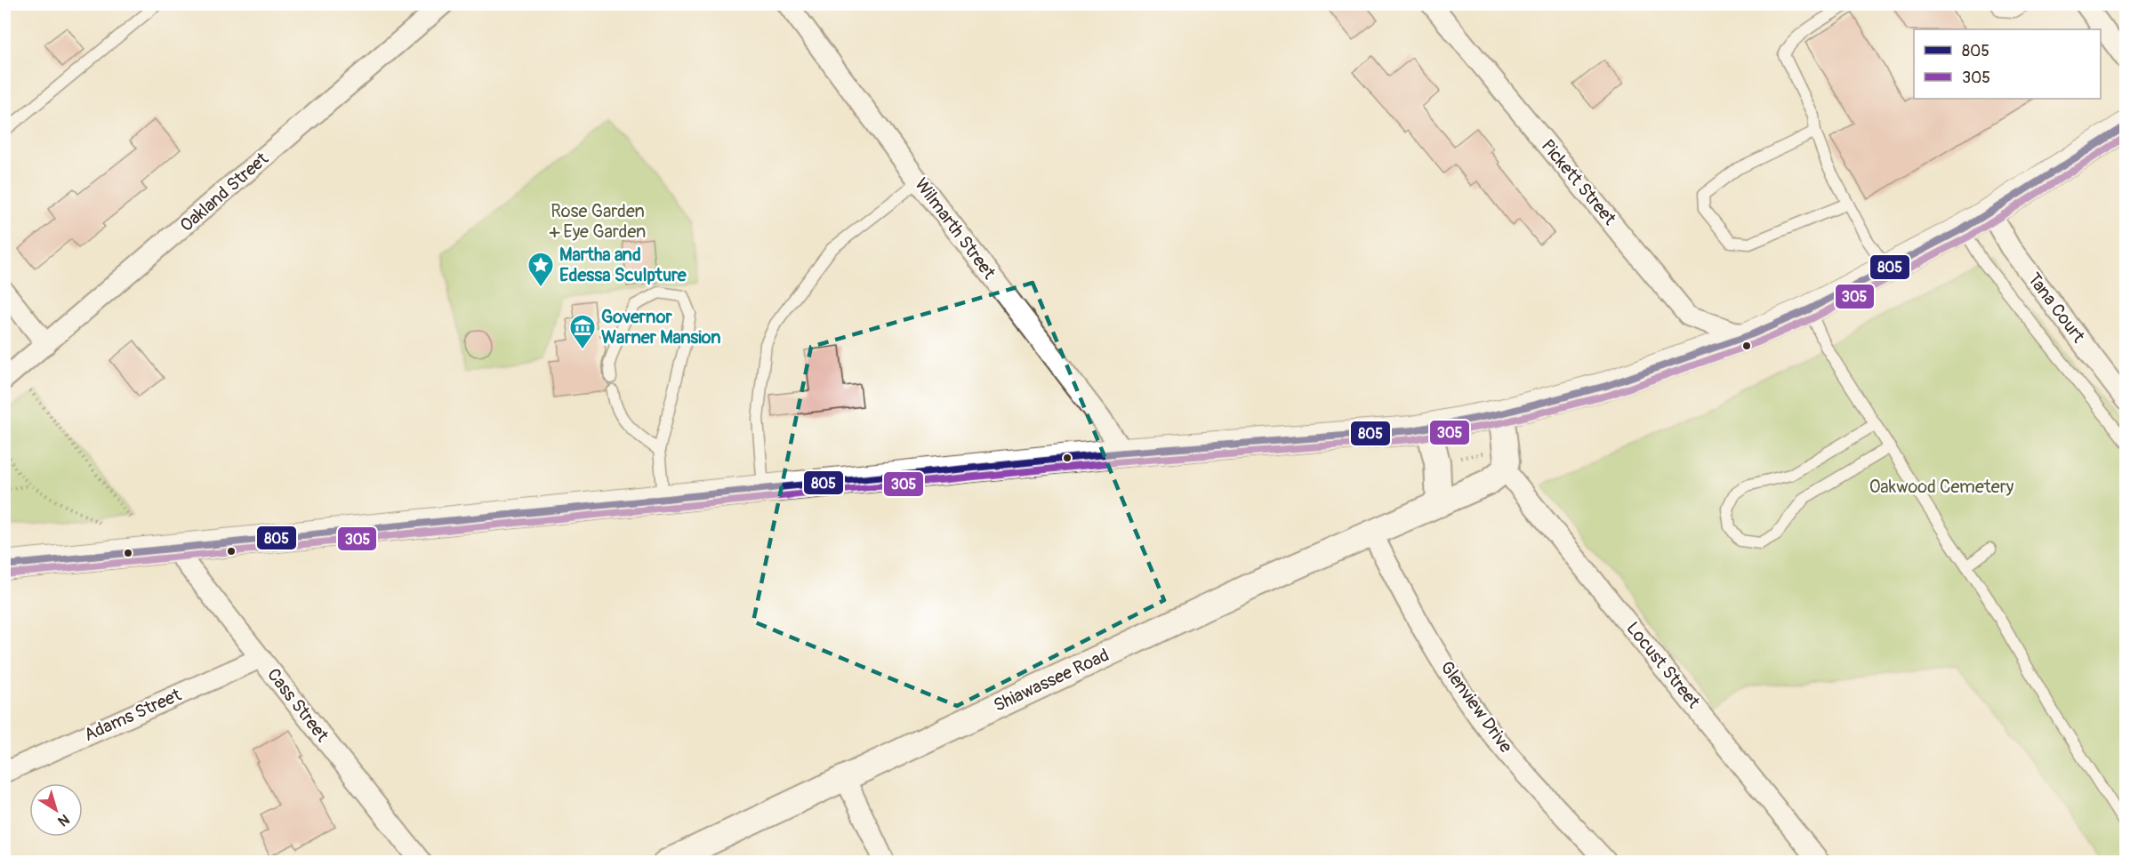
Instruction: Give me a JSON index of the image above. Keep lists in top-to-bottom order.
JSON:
{
  "streets": {
    "street": [
      "Pickett Street",
      "Oakland Street",
      "Wilmarth Street",
      "Tana Court",
      "Locust Street",
      "Shiawassee Road",
      "Cass Street",
      "Glenview Drive",
      "Adams Street"
    ]
  },
  "crossings": [
    ["Locust Street", "Shiawassee Road"],
    ["Shiawassee Road", "Glenview Drive"],
    ["Cass Street", "Adams Street"]
  ],
  "parks": ["Rose Garden + Eye Garden", "Oakwood Cemetery"],
  "places": {
    "place": ["Martha and Edessa Sculpture"],
    "museum": ["Governor Warner Mansion"]
  },
  "lines": ["transit line 805", "transit line 305"],
  "legend": ["805", "305"],
  "north": "bottom right"
}
